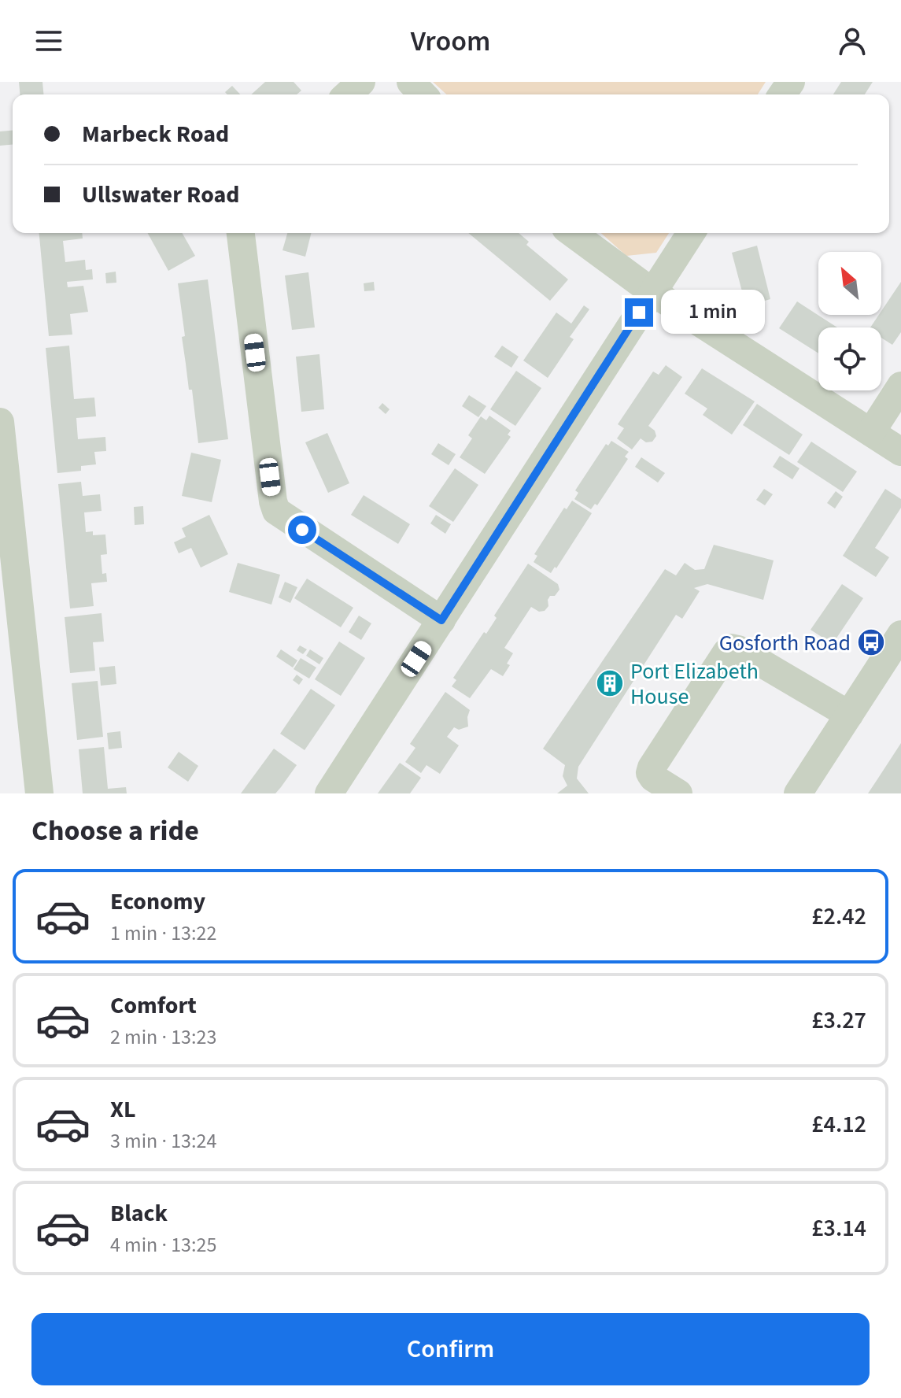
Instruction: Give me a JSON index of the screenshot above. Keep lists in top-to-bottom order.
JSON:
{
  "places": {
    "bus stop": ["Gosforth Road"],
    "building": ["Port Elizabeth House"]
  },
  "north": "top left",
  "page": {
    "header": "Vroom",
    "banner": ["Marbeck Road", "Ullswater Road"],
    "bubble": "1 min",
    "heading": "Choose a ride",
    "list": [
      {
        "name": "Economy",
        "note": "1 min · 13:22",
        "value": "£2.42"
      },
      {
        "name": "Comfort",
        "note": "2 min · 13:23",
        "value": "£3.27"
      },
      {
        "name": "XL",
        "note": "3 min · 13:24",
        "value": "£4.12"
      },
      {
        "name": "Black",
        "note": "4 min · 13:25",
        "value": "£3.14"
      }
    ],
    "buttons": "Confirm"
  }
}
